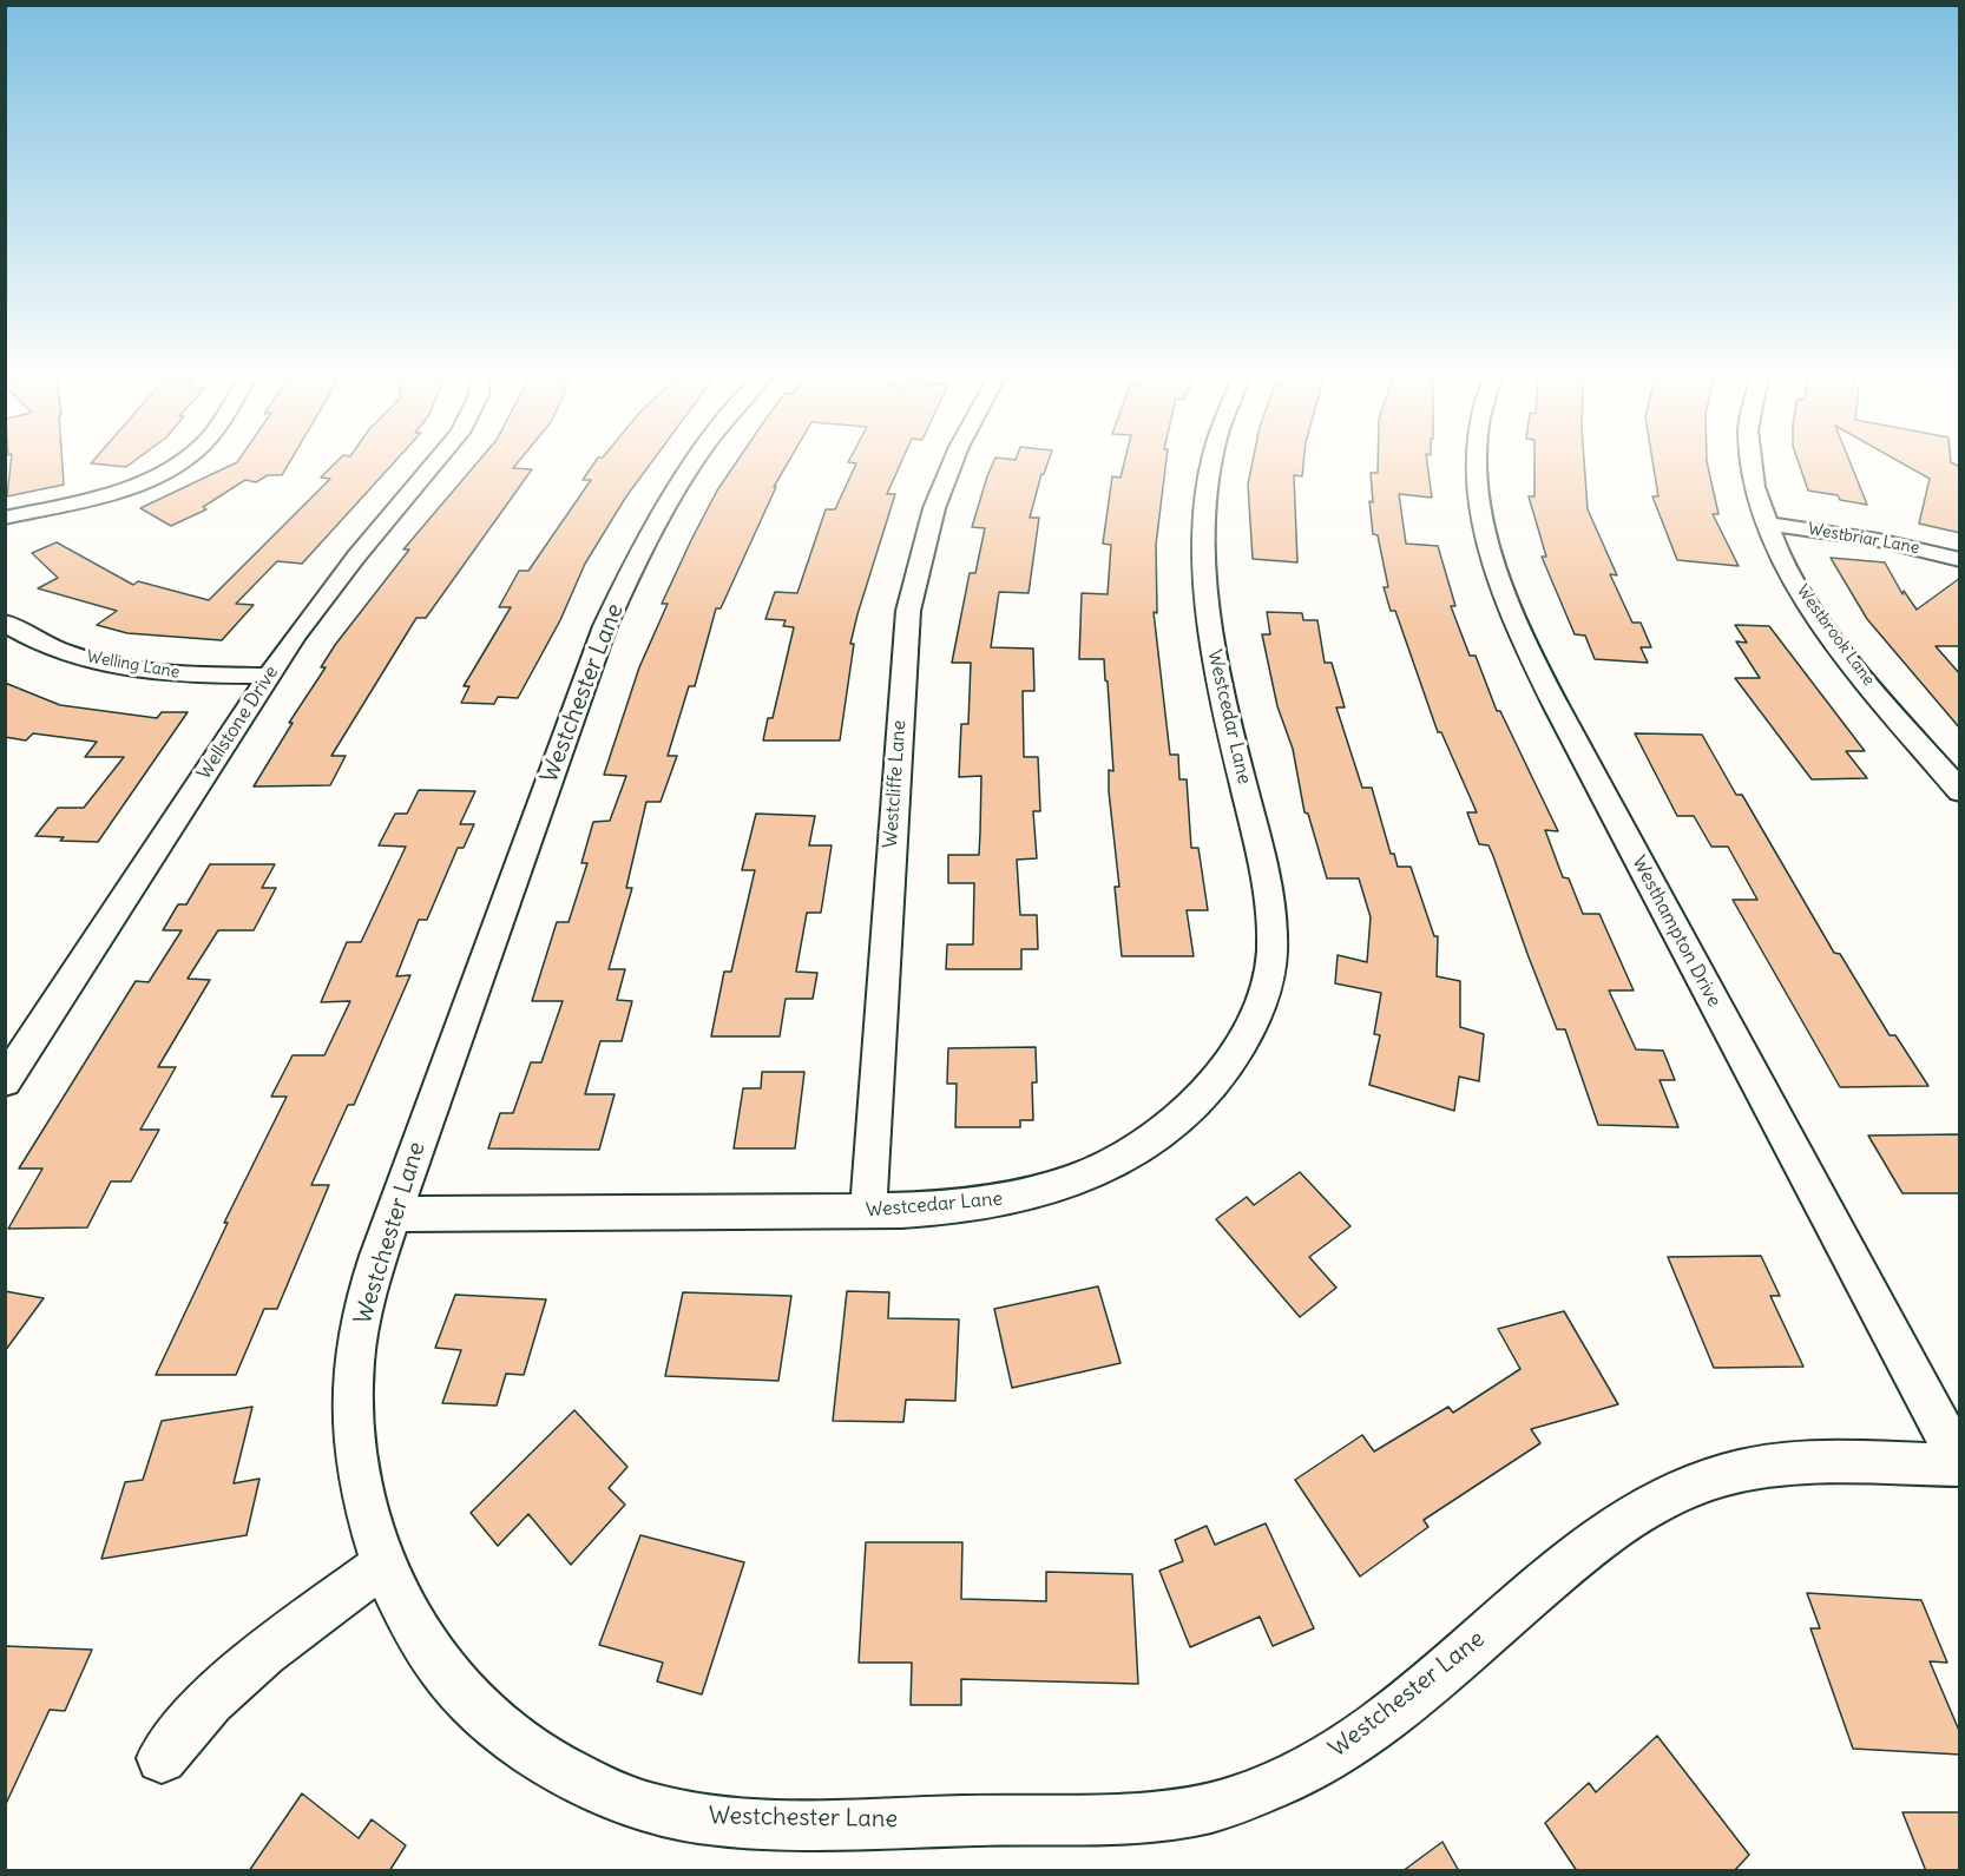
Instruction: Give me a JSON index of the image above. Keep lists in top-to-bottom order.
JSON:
{
  "streets": {
    "street": [
      "Westbriar Lane",
      "Westbrook Lane",
      "Welling Lane",
      "Westchester Lane",
      "Westcedar Lane",
      "Wellstone Drive",
      "Westcliffe Lane",
      "Westhampton Drive"
    ]
  },
  "crossings": [
    ["Westbriar Lane", "Westbrook Lane"],
    ["Welling Lane", "Wellstone Drive"],
    ["Westchester Lane", "Westcedar Lane"],
    ["Westchester Lane", "Westhampton Drive"],
    ["Westcedar Lane", "Westcliffe Lane"]
  ]
}
